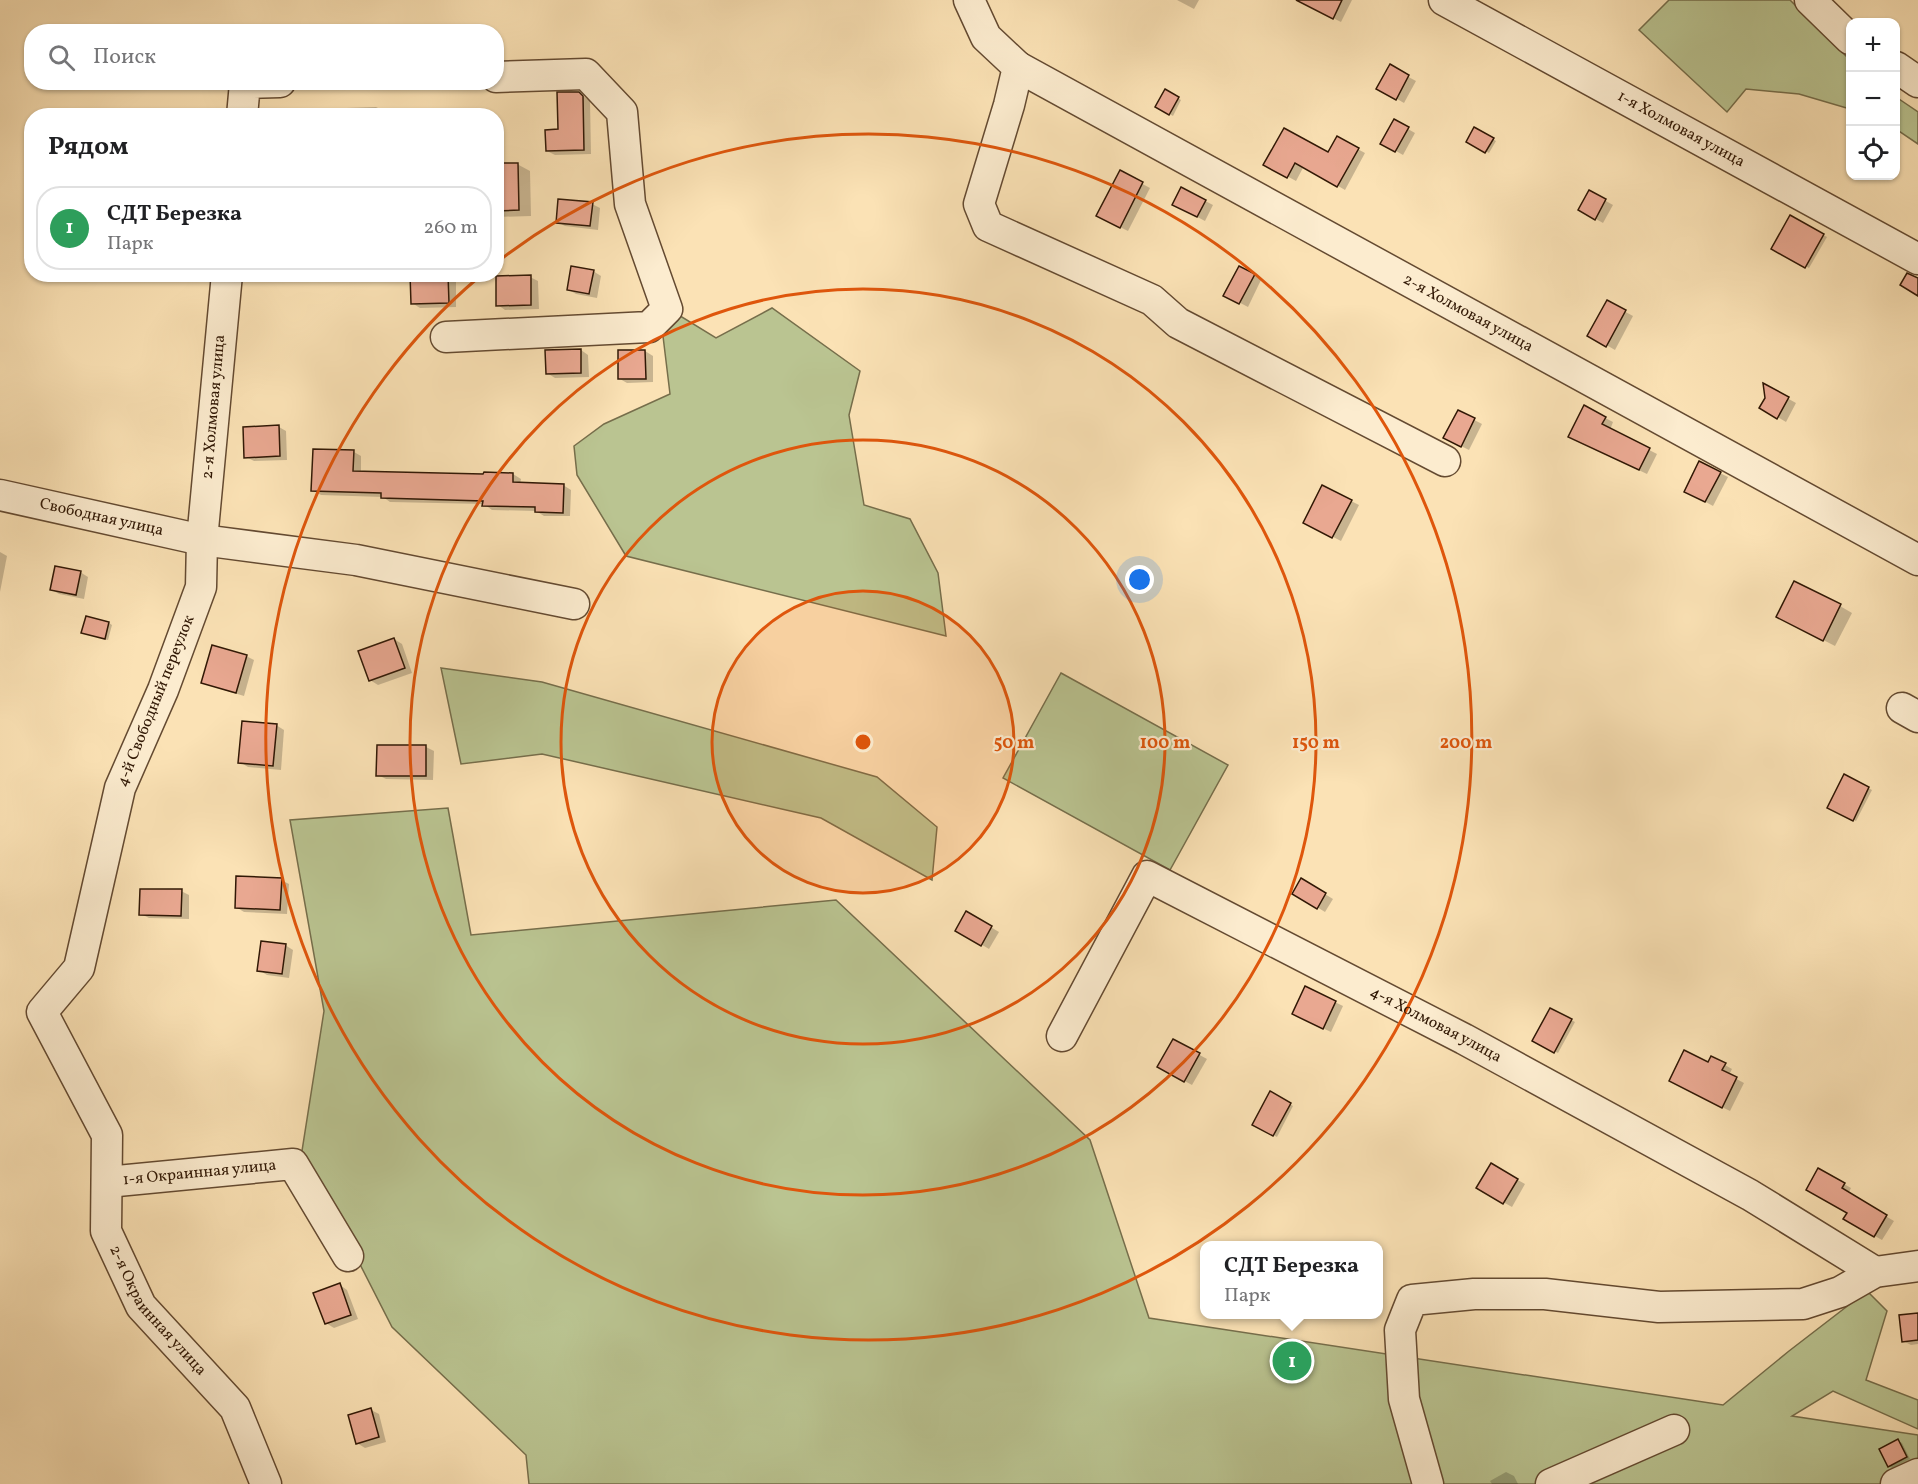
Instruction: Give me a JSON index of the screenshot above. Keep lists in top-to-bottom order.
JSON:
{
  "streets": {
    "street": [
      "1-я Холмовая улица",
      "2-я Холмовая улица",
      "Свободная улица",
      "4-й Свободный переулок",
      "4-я Холмовая улица",
      "1-я Окраинная улица",
      "2-я Окраинная улица"
    ]
  },
  "crossings": [
    ["2-я Холмовая улица", "Свободная улица"],
    ["2-я Холмовая улица", "4-й Свободный переулок"],
    ["Свободная улица", "4-й Свободный переулок"],
    ["4-й Свободный переулок", "2-я Окраинная улица"],
    ["1-я Окраинная улица", "2-я Окраинная улица"]
  ],
  "page": {
    "map_buttons": ["+", "−"],
    "search": "Поиск",
    "heading": "Рядом",
    "list": [
      {
        "mark": "1",
        "name": "СДТ Березка",
        "note": "Парк",
        "value": "260 m"
      }
    ],
    "popup": ["СДТ Березка", "Парк"],
    "pins": "1"
  },
  "rings": [
    "50 m",
    "100 m",
    "150 m",
    "200 m"
  ]
}
